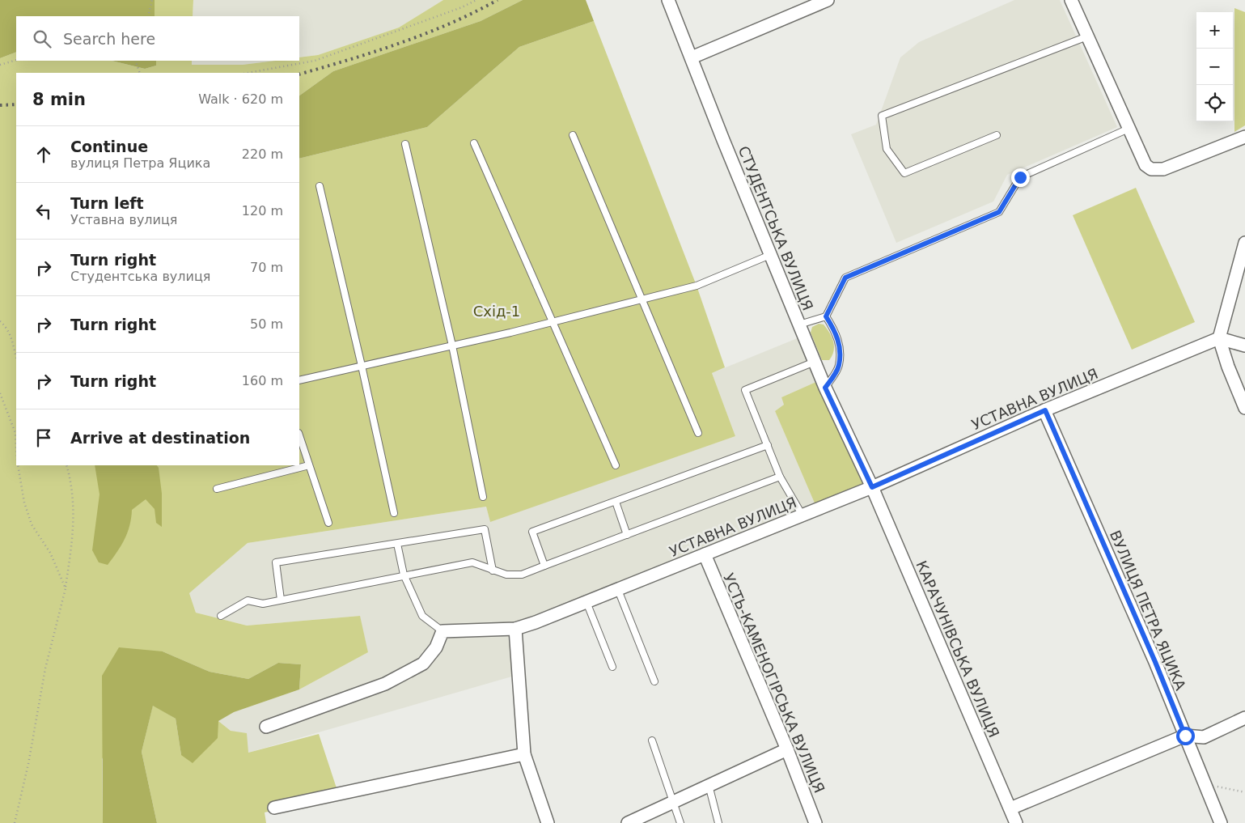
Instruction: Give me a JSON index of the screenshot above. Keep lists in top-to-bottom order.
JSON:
{
  "streets": {
    "street": [
      "СТУДЕНТСЬКА ВУЛИЦЯ",
      "УСТАВНА ВУЛИЦЯ",
      "ВУЛИЦЯ ПЕТРА ЯЦИКА",
      "КАРАЧУНІВСЬКА ВУЛИЦЯ",
      "УСТЬ-КАМЕНОГІРСЬКА ВУЛИЦЯ"
    ]
  },
  "crossings": [
    ["СТУДЕНТСЬКА ВУЛИЦЯ", "УСТАВНА ВУЛИЦЯ"],
    ["СТУДЕНТСЬКА ВУЛИЦЯ", "КАРАЧУНІВСЬКА ВУЛИЦЯ"],
    ["УСТАВНА ВУЛИЦЯ", "ВУЛИЦЯ ПЕТРА ЯЦИКА"],
    ["УСТАВНА ВУЛИЦЯ", "КАРАЧУНІВСЬКА ВУЛИЦЯ"],
    ["УСТАВНА ВУЛИЦЯ", "УСТЬ-КАМЕНОГІРСЬКА ВУЛИЦЯ"]
  ],
  "parks": ["Схід-1"],
  "page": {
    "map_buttons": ["+", "−"],
    "search": "Search here",
    "heading": ["8 min", "Walk · 620 m"],
    "list": [
      ["Continue", "вулиця Петра Яцика", "220 m"],
      ["Turn left", "Уставна вулиця", "120 m"],
      ["Turn right", "Студентська вулиця", "70 m"],
      ["Turn right", "50 m"],
      ["Turn right", "160 m"],
      "Arrive at destination"
    ]
  }
}
